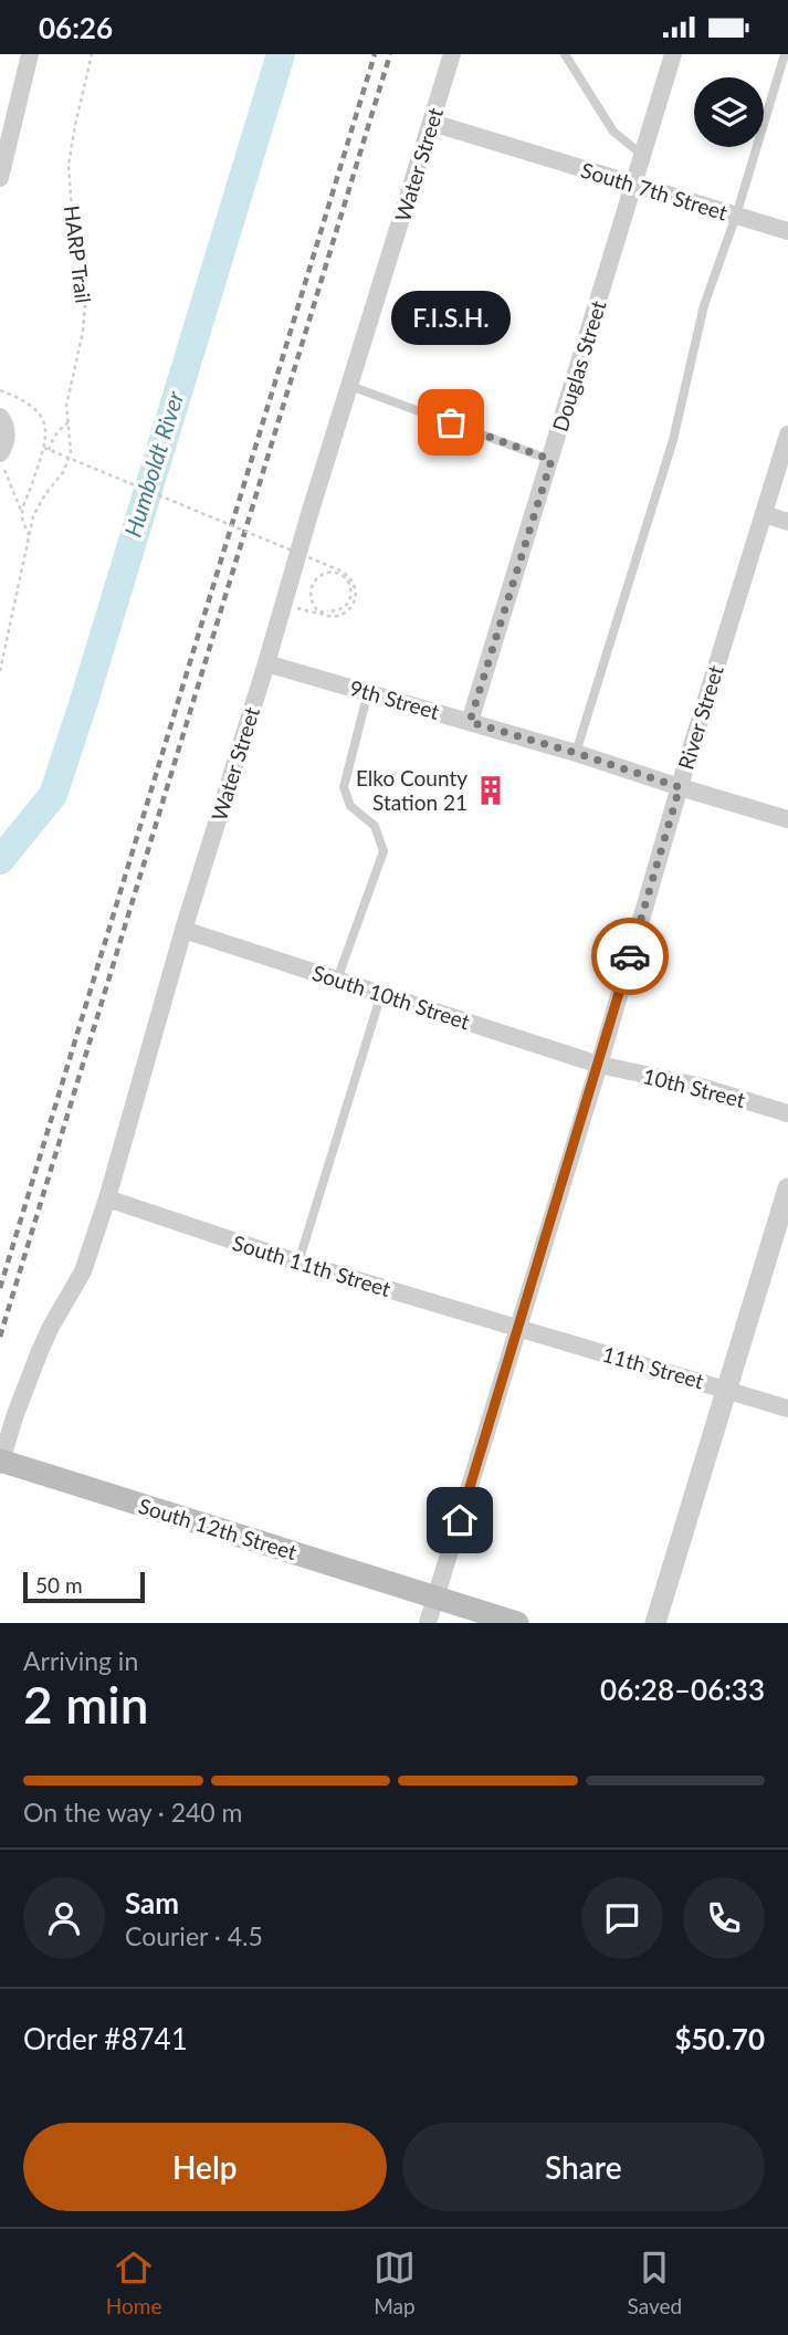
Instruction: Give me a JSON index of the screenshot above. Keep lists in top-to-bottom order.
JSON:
{
  "streets": {
    "main road": ["South 12th Street"],
    "street": [
      "Water Street",
      "South 7th Street",
      "Douglas Street",
      "9th Street",
      "River Street",
      "South 10th Street",
      "10th Street",
      "South 11th Street",
      "11th Street"
    ],
    "path": ["HARP Trail"]
  },
  "crossings": [
    ["Water Street", "South 7th Street"],
    ["Water Street", "9th Street"],
    ["Water Street", "South 10th Street"],
    ["Water Street", "South 11th Street"],
    ["Water Street", "South 12th Street"],
    ["South 7th Street", "Douglas Street"],
    ["Douglas Street", "9th Street"],
    ["9th Street", "River Street"],
    ["River Street", "South 10th Street"],
    ["River Street", "10th Street"],
    ["River Street", "South 11th Street"],
    ["River Street", "11th Street"],
    ["River Street", "South 12th Street"],
    ["South 10th Street", "10th Street"],
    ["South 11th Street", "11th Street"]
  ],
  "water": ["Humboldt River"],
  "places": {
    "other": ["F.I.S.H."],
    "building": ["Elko County Station 21"]
  },
  "scale_bar": "50 m",
  "page": {
    "status": "06:26",
    "bubble": "F.I.S.H.",
    "scale": "50 m",
    "heading": ["2 min", "Arriving in", "06:28–06:33"],
    "panel": [
      "Sam",
      "Courier · 4.5",
      "Order #8741",
      "$50.70"
    ],
    "bar": "On the way · 240 m",
    "buttons": ["Help", "Share"],
    "tabs": ["Home", "Map", "Saved"]
  }
}
